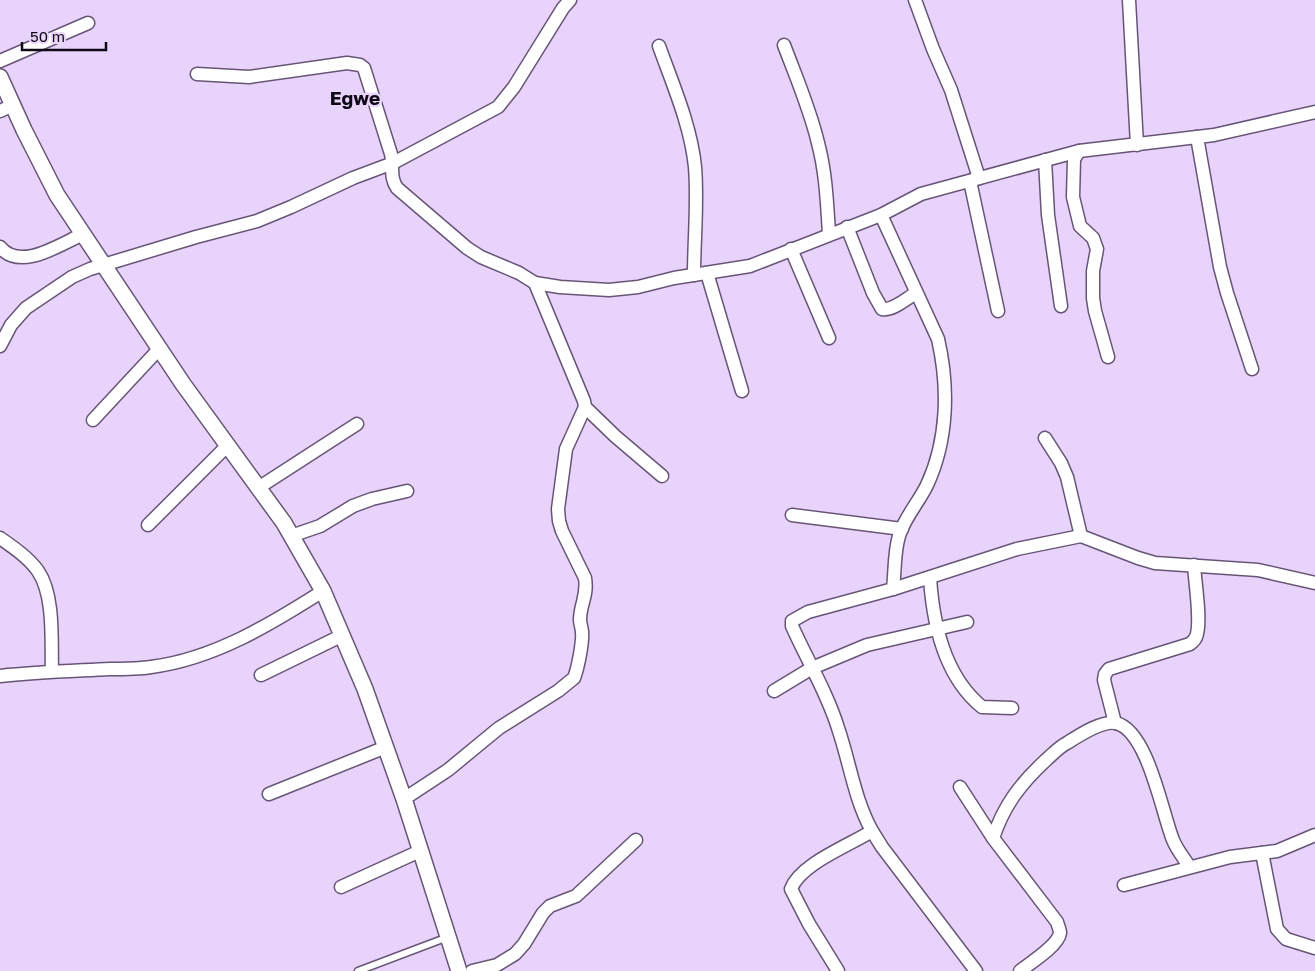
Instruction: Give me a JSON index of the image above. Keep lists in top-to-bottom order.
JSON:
{
  "districts": ["Egwe"],
  "scale_bar": "50 m"
}
